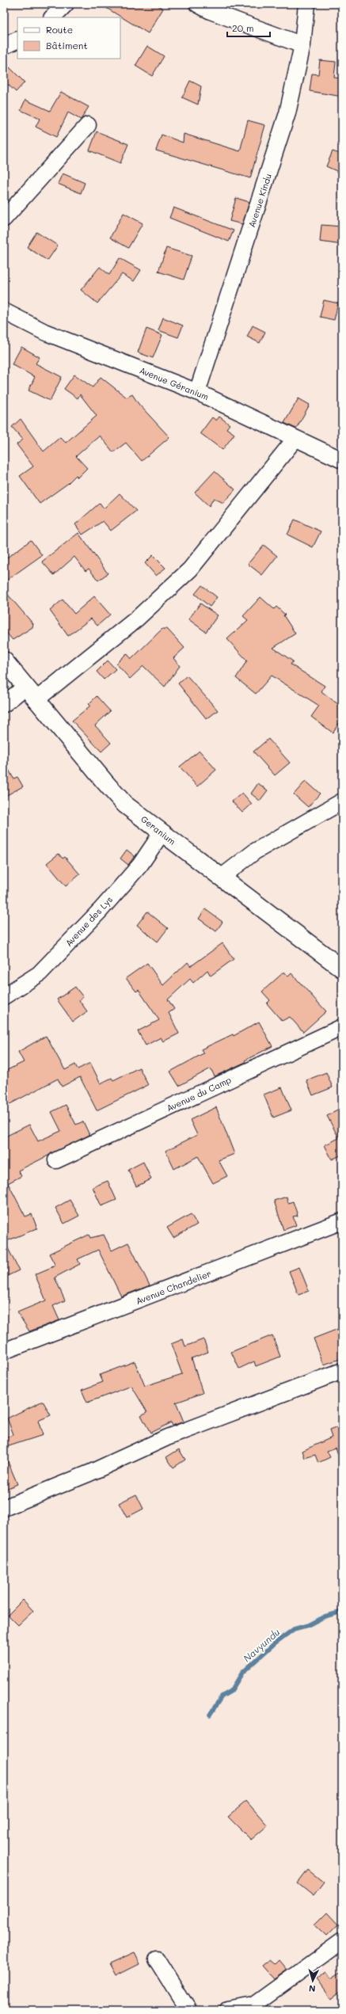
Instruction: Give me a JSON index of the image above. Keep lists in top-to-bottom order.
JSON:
{
  "streets": {
    "street": [
      "Avenue Kindu",
      "Avenue Géranium",
      "Geranium",
      "Avenue des Lys",
      "Avenue du Camp",
      "Avenue Chandelier"
    ]
  },
  "crossings": [
    ["Avenue Kindu", "Avenue Géranium"],
    ["Geranium", "Avenue des Lys"]
  ],
  "water": ["Navyundu"],
  "legend": ["Route", "Bâtiment"],
  "scale_bar": "20 m",
  "north": "bottom"
}
